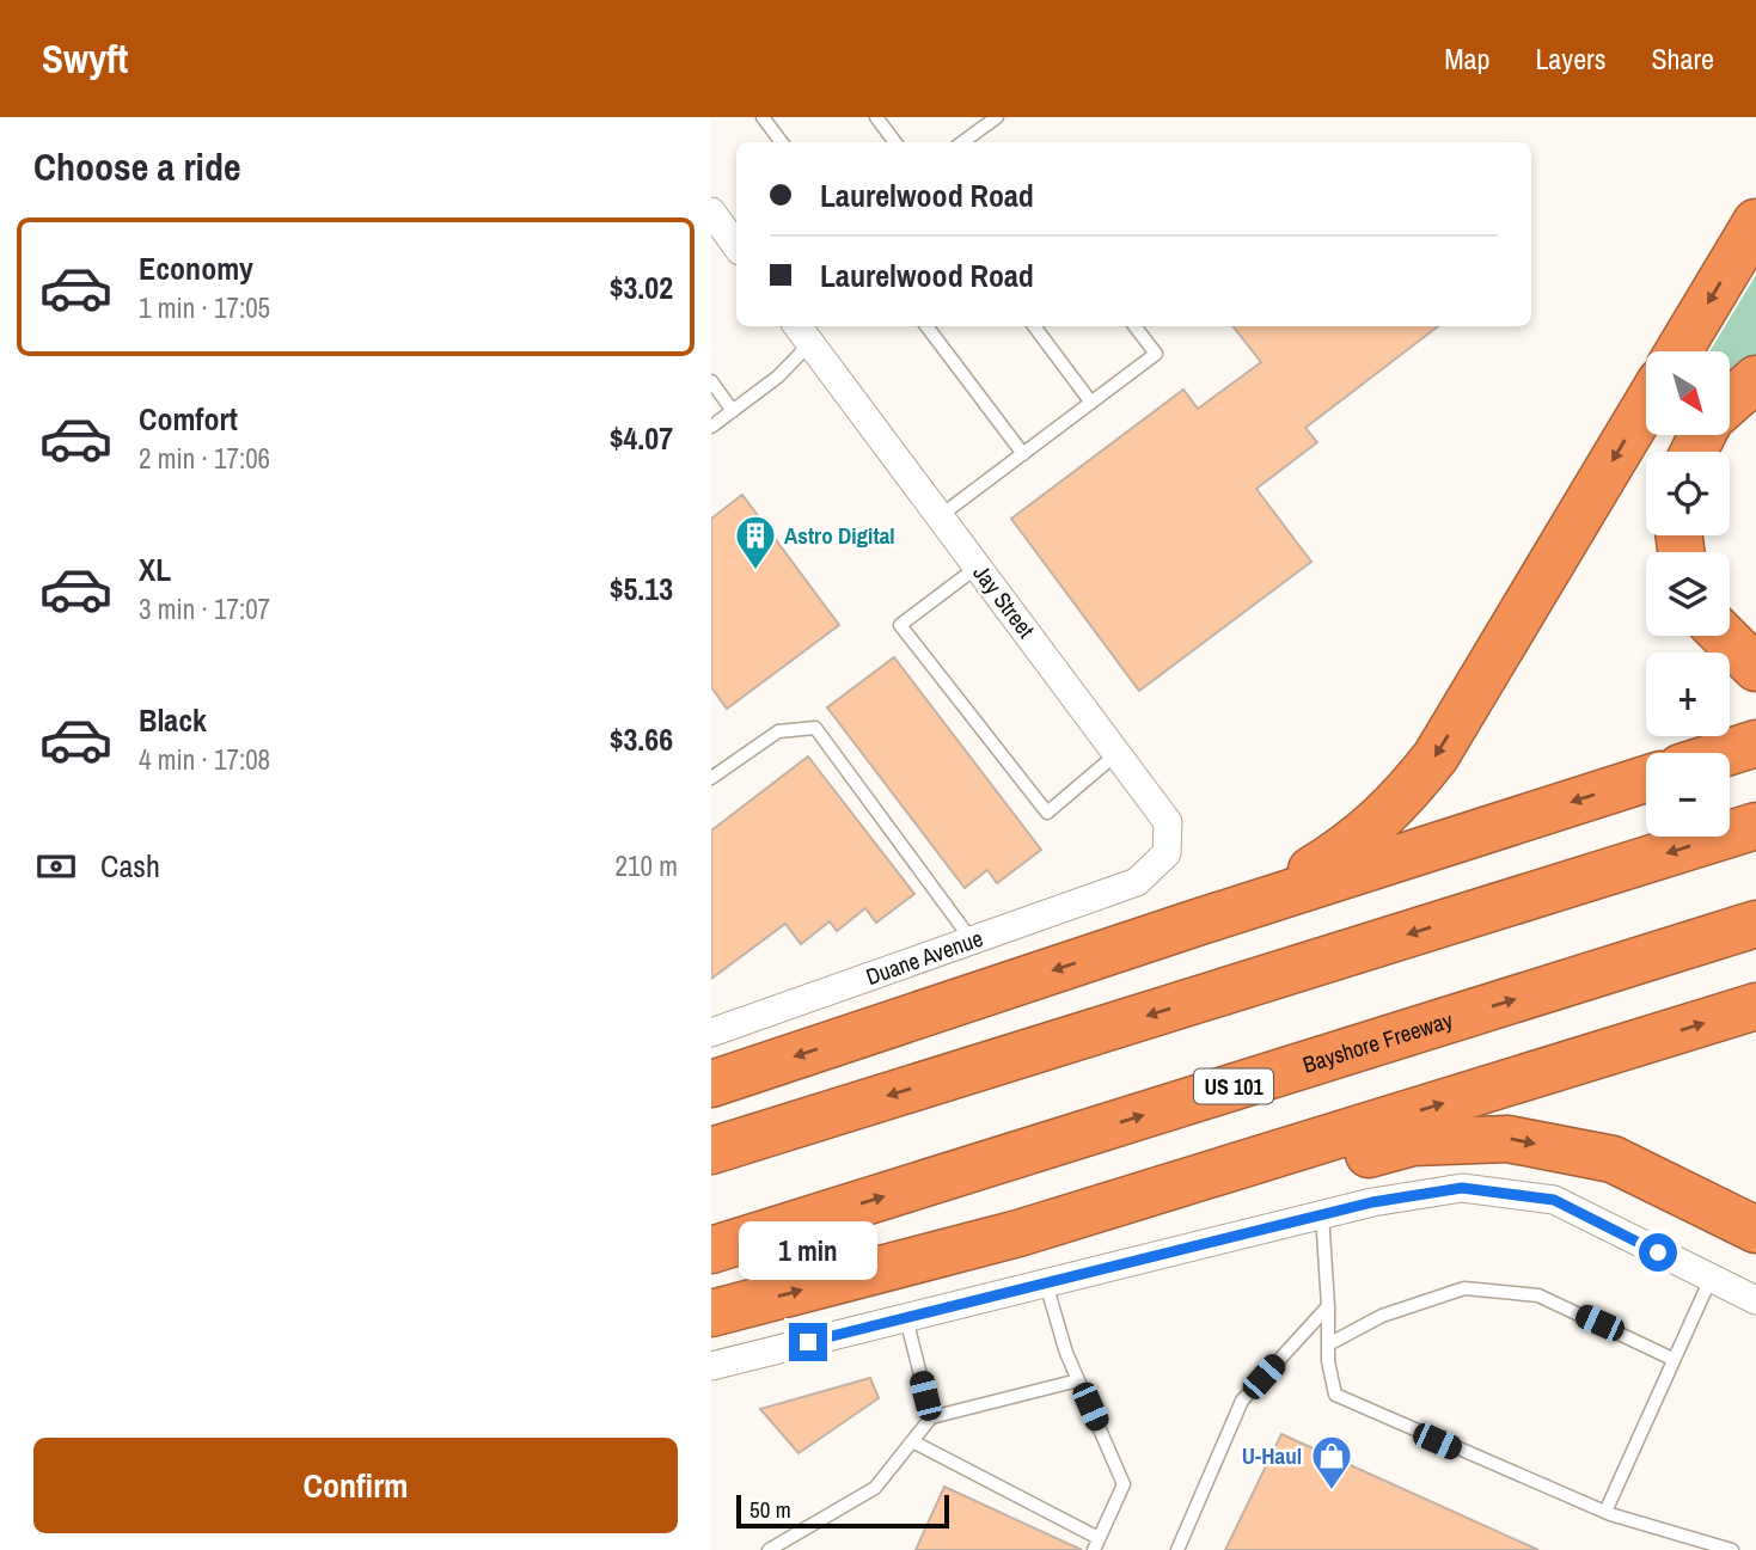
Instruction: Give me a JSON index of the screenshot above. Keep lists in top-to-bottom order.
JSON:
{
  "streets": {
    "highway": ["Bayshore Freeway", "US 101"],
    "street": ["Jay Street", "Duane Avenue"]
  },
  "crossings": [
    ["Jay Street", "Duane Avenue"]
  ],
  "places": {
    "building": ["Astro Digital"],
    "shop": ["U-Haul"]
  },
  "scale_bar": "50 m",
  "north": "bottom right",
  "page": {
    "header": "Swyft",
    "nav": ["Map", "Layers", "Share"],
    "heading": "Choose a ride",
    "banner": ["Laurelwood Road", "Laurelwood Road"],
    "list": [
      {
        "name": "Economy",
        "note": "1 min · 17:05",
        "value": "$3.02"
      },
      {
        "name": "Comfort",
        "note": "2 min · 17:06",
        "value": "$4.07"
      },
      {
        "name": "XL",
        "note": "3 min · 17:07",
        "value": "$5.13"
      },
      {
        "name": "Black",
        "note": "4 min · 17:08",
        "value": "$3.66"
      }
    ],
    "map_buttons": ["+", "−"],
    "pay": ["Cash", "210 m"],
    "bubble": "1 min",
    "buttons": "Confirm",
    "scale": "50 m"
  }
}
